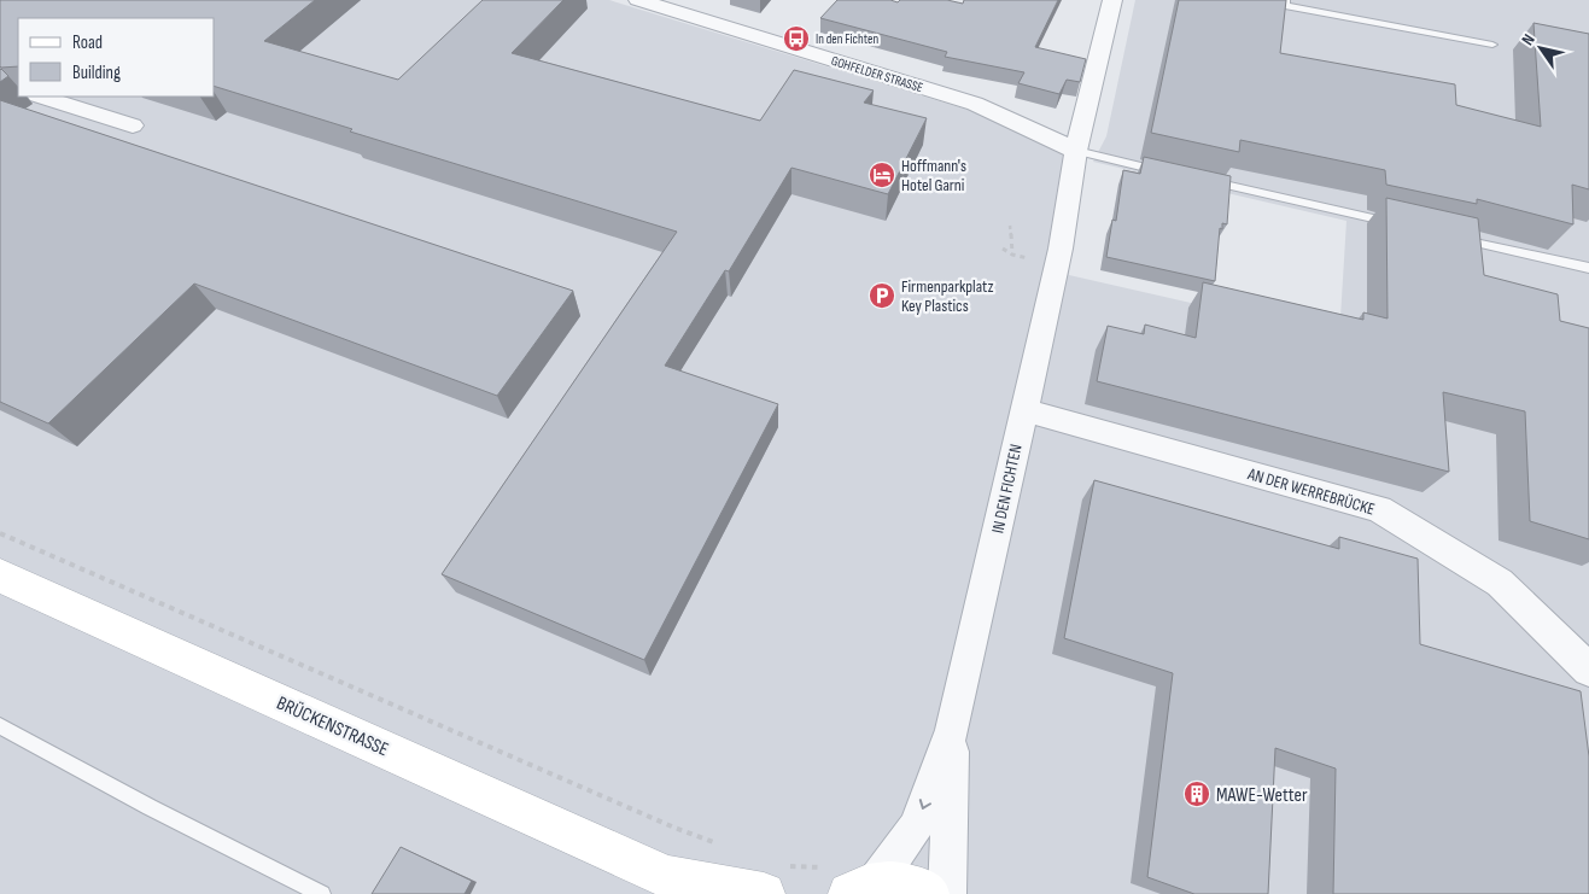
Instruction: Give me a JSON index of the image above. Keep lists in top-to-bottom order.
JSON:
{
  "streets": {
    "main road": ["BRÜCKENSTRASSE"],
    "street": ["GOHFELDER STRASSE", "IN DEN FICHTEN", "AN DER WERREBRÜCKE"]
  },
  "crossings": [
    ["GOHFELDER STRASSE", "IN DEN FICHTEN"],
    ["IN DEN FICHTEN", "AN DER WERREBRÜCKE"]
  ],
  "places": {
    "bus stop": ["In den Fichten"],
    "hotel": ["Hoffmann's Hotel Garni"],
    "parking": ["Firmenparkplatz Key Plastics"],
    "building": ["MAWE-Wetter"]
  },
  "legend": ["Road", "Building"],
  "north": "top left"
}
